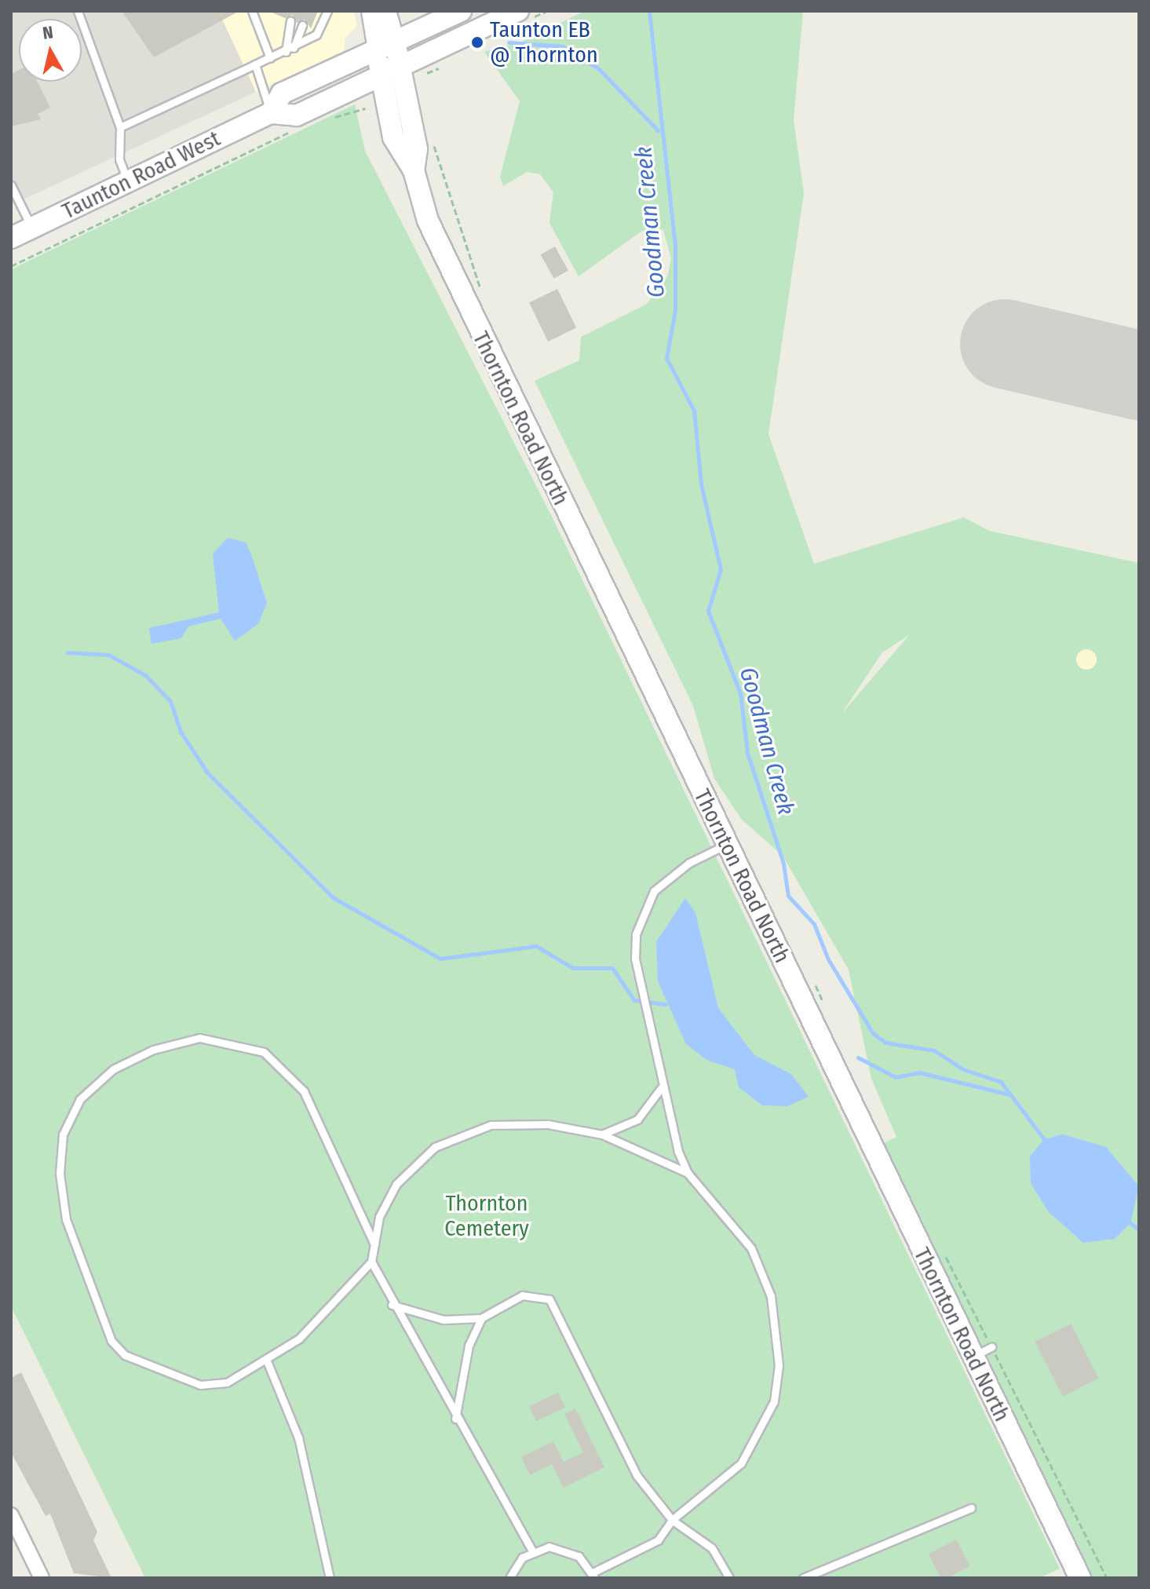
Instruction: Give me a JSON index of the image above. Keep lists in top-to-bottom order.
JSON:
{
  "streets": {
    "main road": ["Taunton Road West", "Thornton Road North"]
  },
  "crossings": [
    ["Taunton Road West", "Thornton Road North"]
  ],
  "water": ["Goodman Creek"],
  "parks": ["Thornton Cemetery"],
  "places": ["Taunton EB @ Thornton"],
  "north": "top"
}
